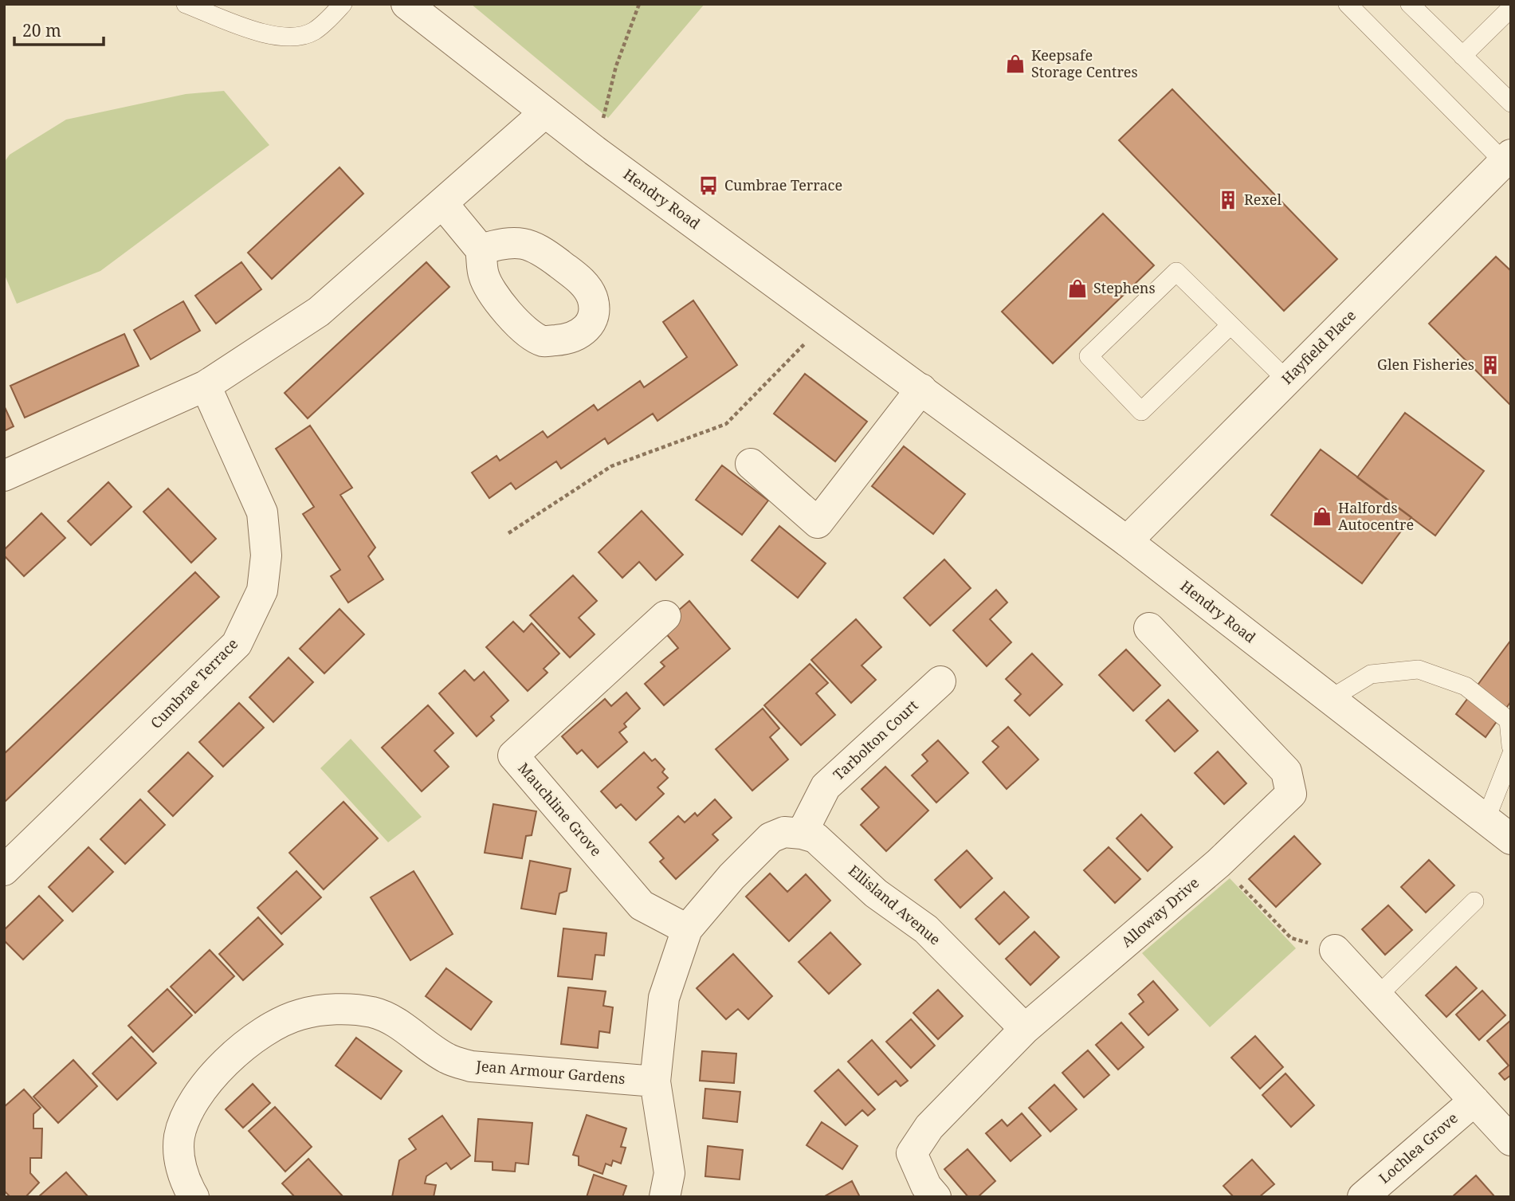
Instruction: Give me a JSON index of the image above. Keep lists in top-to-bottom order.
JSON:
{
  "streets": {
    "street": [
      "Hendry Road",
      "Hayfield Place",
      "Cumbrae Terrace",
      "Tarbolton Court",
      "Mauchline Grove",
      "Ellisland Avenue",
      "Alloway Drive",
      "Jean Armour Gardens",
      "Lochlea Grove"
    ]
  },
  "crossings": [
    ["Hendry Road", "Hayfield Place"],
    ["Tarbolton Court", "Ellisland Avenue"],
    ["Ellisland Avenue", "Alloway Drive"]
  ],
  "places": {
    "shop": ["Keepsafe Storage Centres", "Stephens", "Halfords Autocentre"],
    "bus stop": ["Cumbrae Terrace"],
    "building": ["Rexel", "Glen Fisheries"]
  },
  "scale_bar": "20 m"
}
